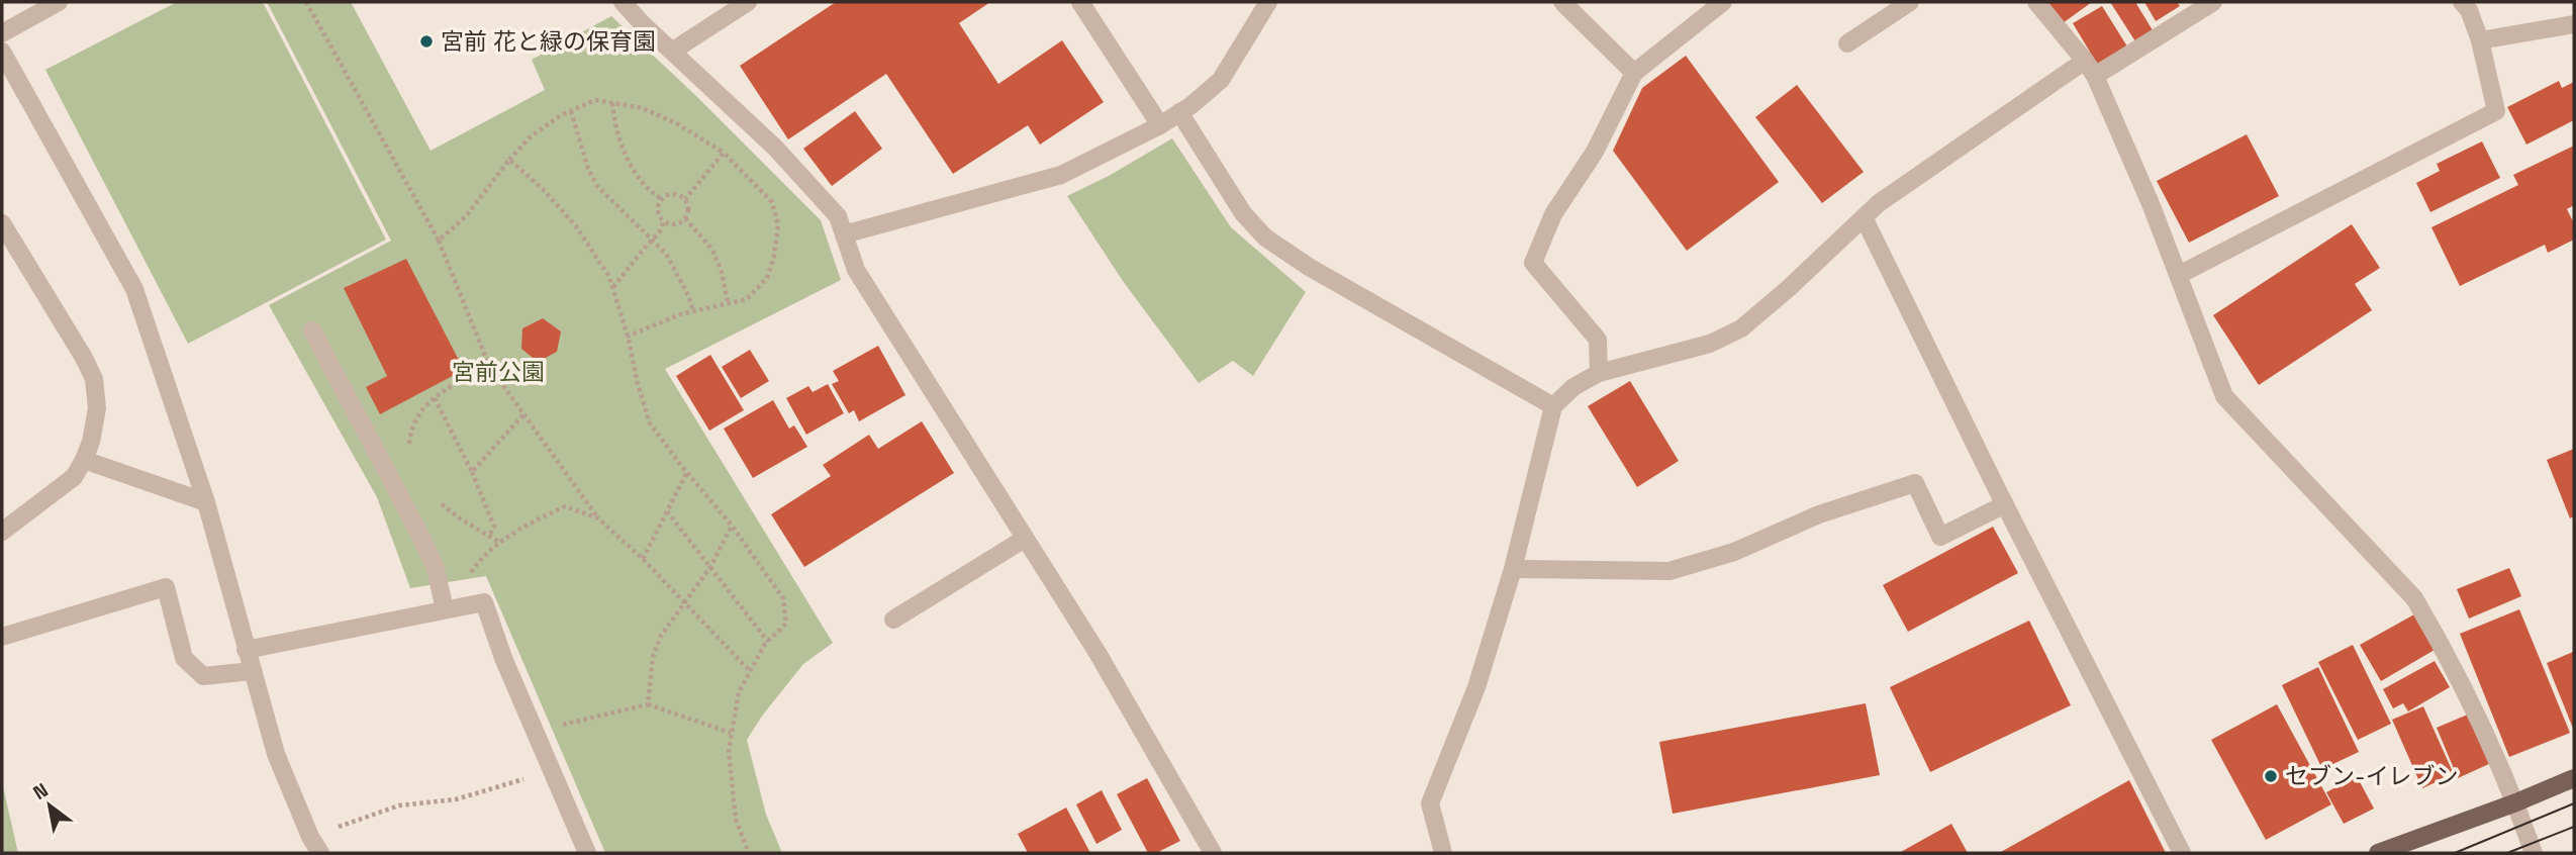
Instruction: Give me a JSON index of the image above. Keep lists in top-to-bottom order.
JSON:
{
  "parks": ["宮前公園"],
  "places": ["宮前 花と緑の保育園", "セブン-イレブン"],
  "north": "top left"
}
